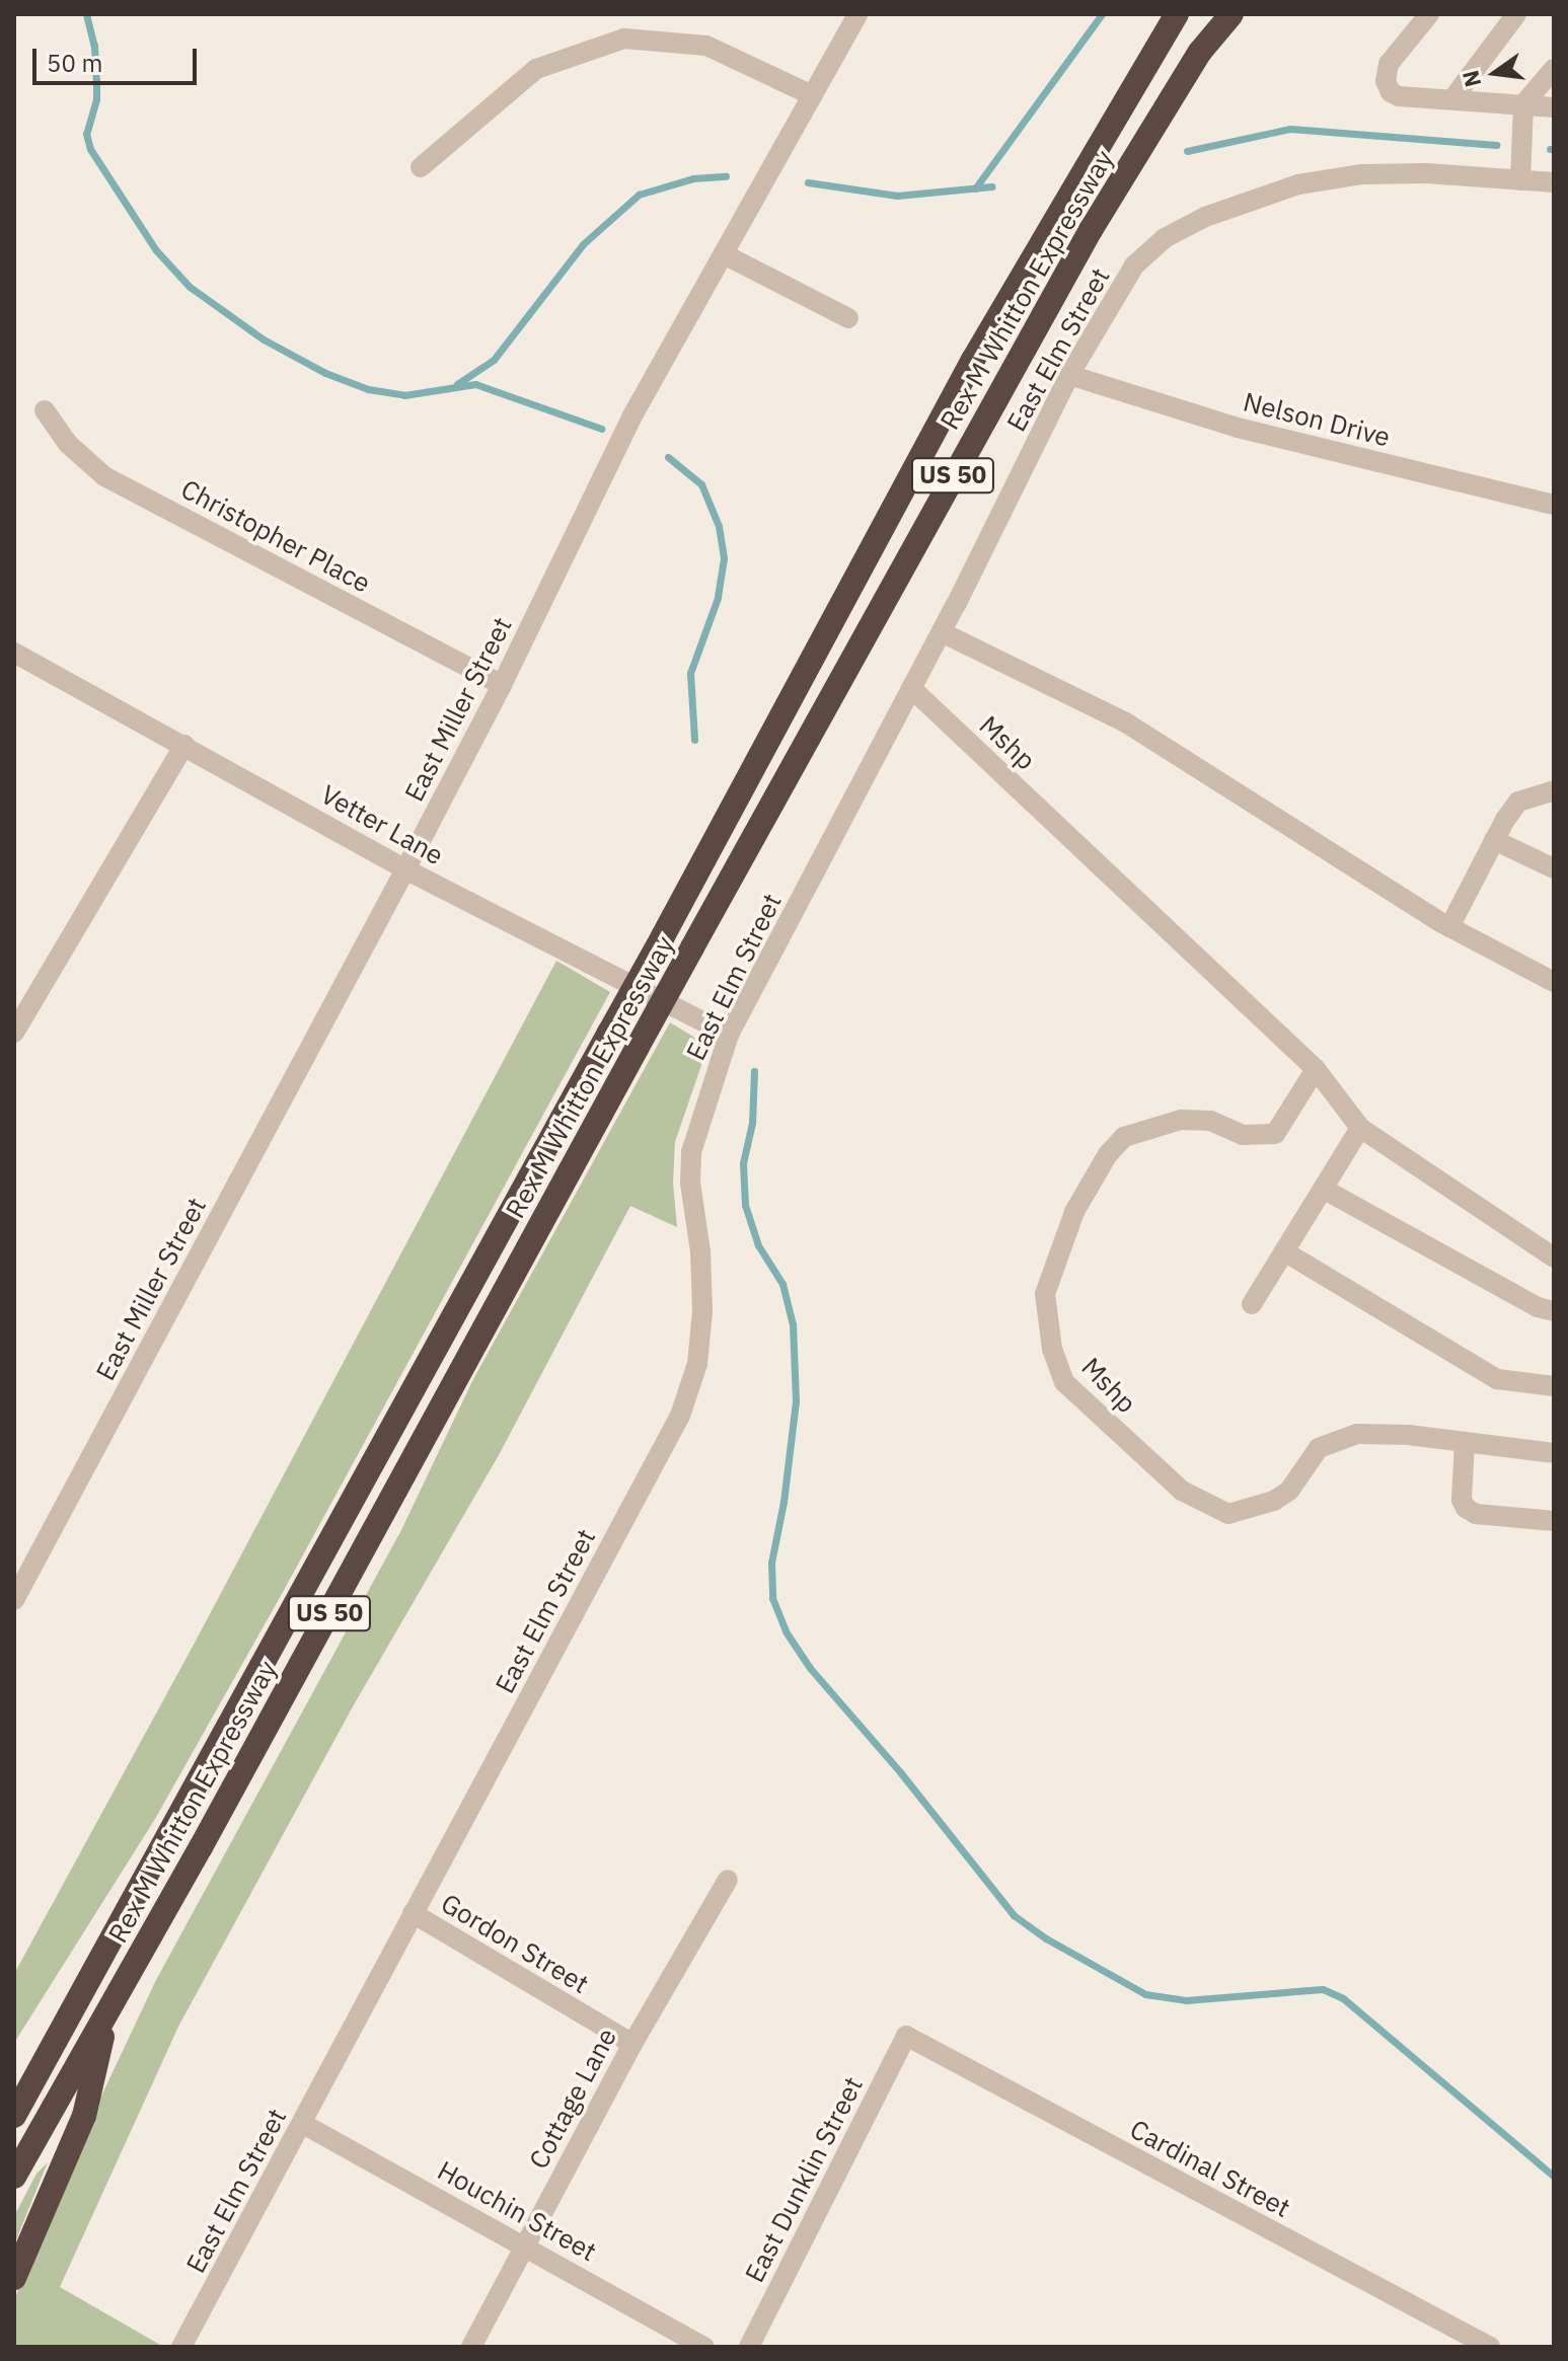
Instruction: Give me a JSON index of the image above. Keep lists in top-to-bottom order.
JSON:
{
  "streets": {
    "highway": ["Rex M Whitton Expressway", "US 50"],
    "street": [
      "East Elm Street",
      "Nelson Drive",
      "Christopher Place",
      "East Miller Street",
      "Mshp",
      "Vetter Lane",
      "Gordon Street",
      "Cottage Lane",
      "Cardinal Street",
      "East Dunklin Street",
      "Houchin Street"
    ]
  },
  "crossings": [
    ["East Elm Street", "Nelson Drive"],
    ["East Elm Street", "Mshp"],
    ["East Elm Street", "Vetter Lane"],
    ["East Elm Street", "Gordon Street"],
    ["East Elm Street", "Houchin Street"],
    ["Christopher Place", "East Miller Street"],
    ["East Miller Street", "Vetter Lane"],
    ["Gordon Street", "Cottage Lane"],
    ["Cottage Lane", "Houchin Street"],
    ["Cardinal Street", "East Dunklin Street"]
  ],
  "scale_bar": "50 m",
  "north": "left"
}
